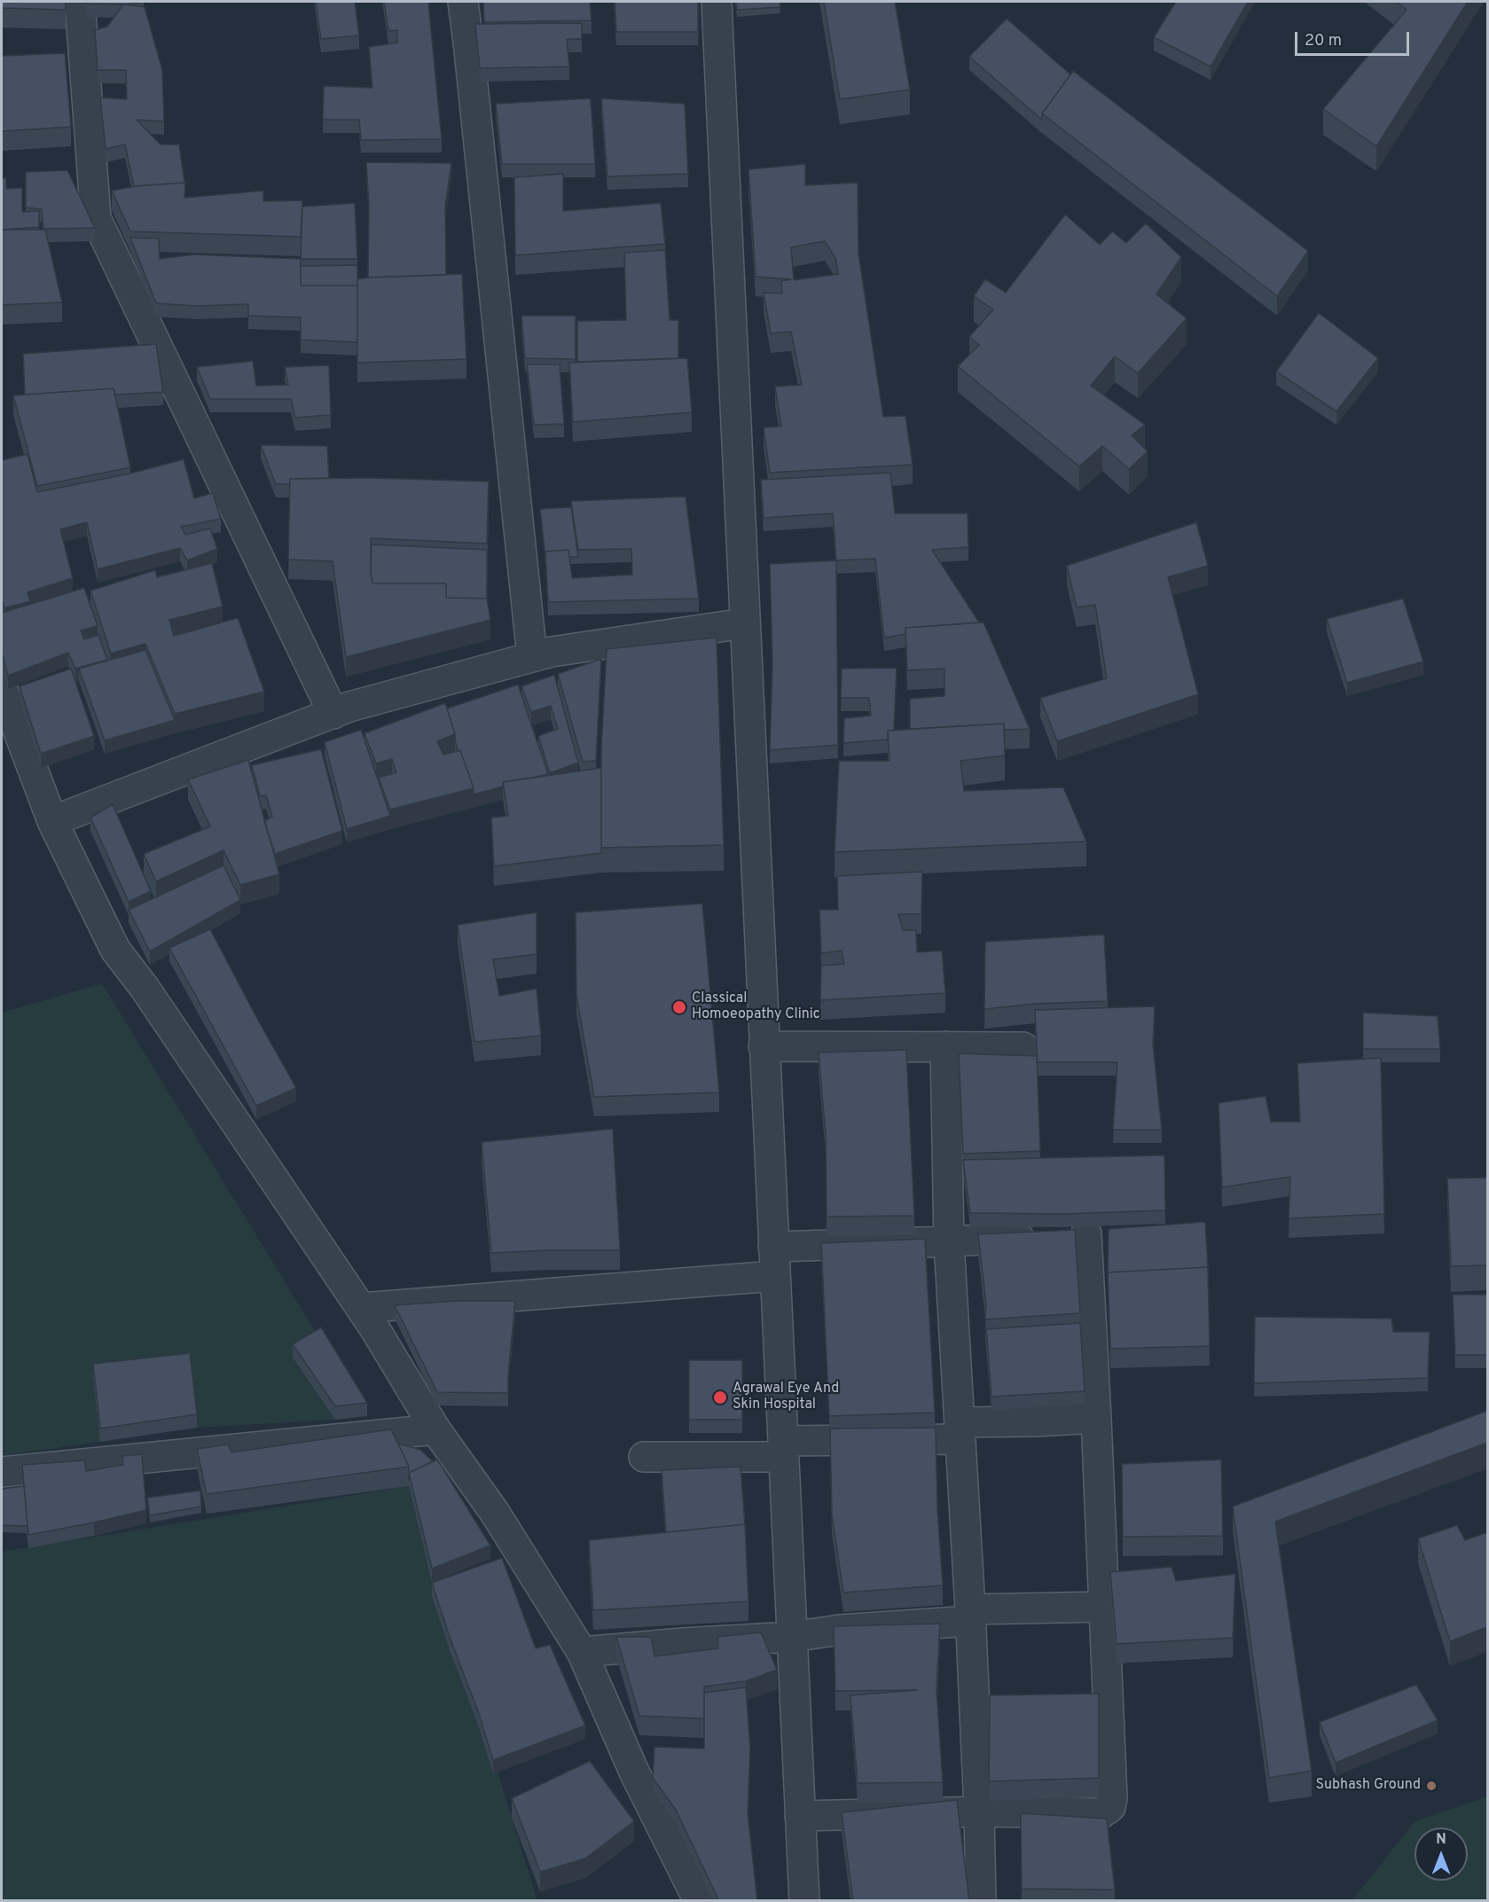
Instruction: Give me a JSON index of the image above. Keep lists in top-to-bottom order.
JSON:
{
  "places": ["Classical Homoeopathy Clinic", "Agrawal Eye And Skin Hospital", "Subhash Ground"],
  "scale_bar": "20 m",
  "north": "top"
}
